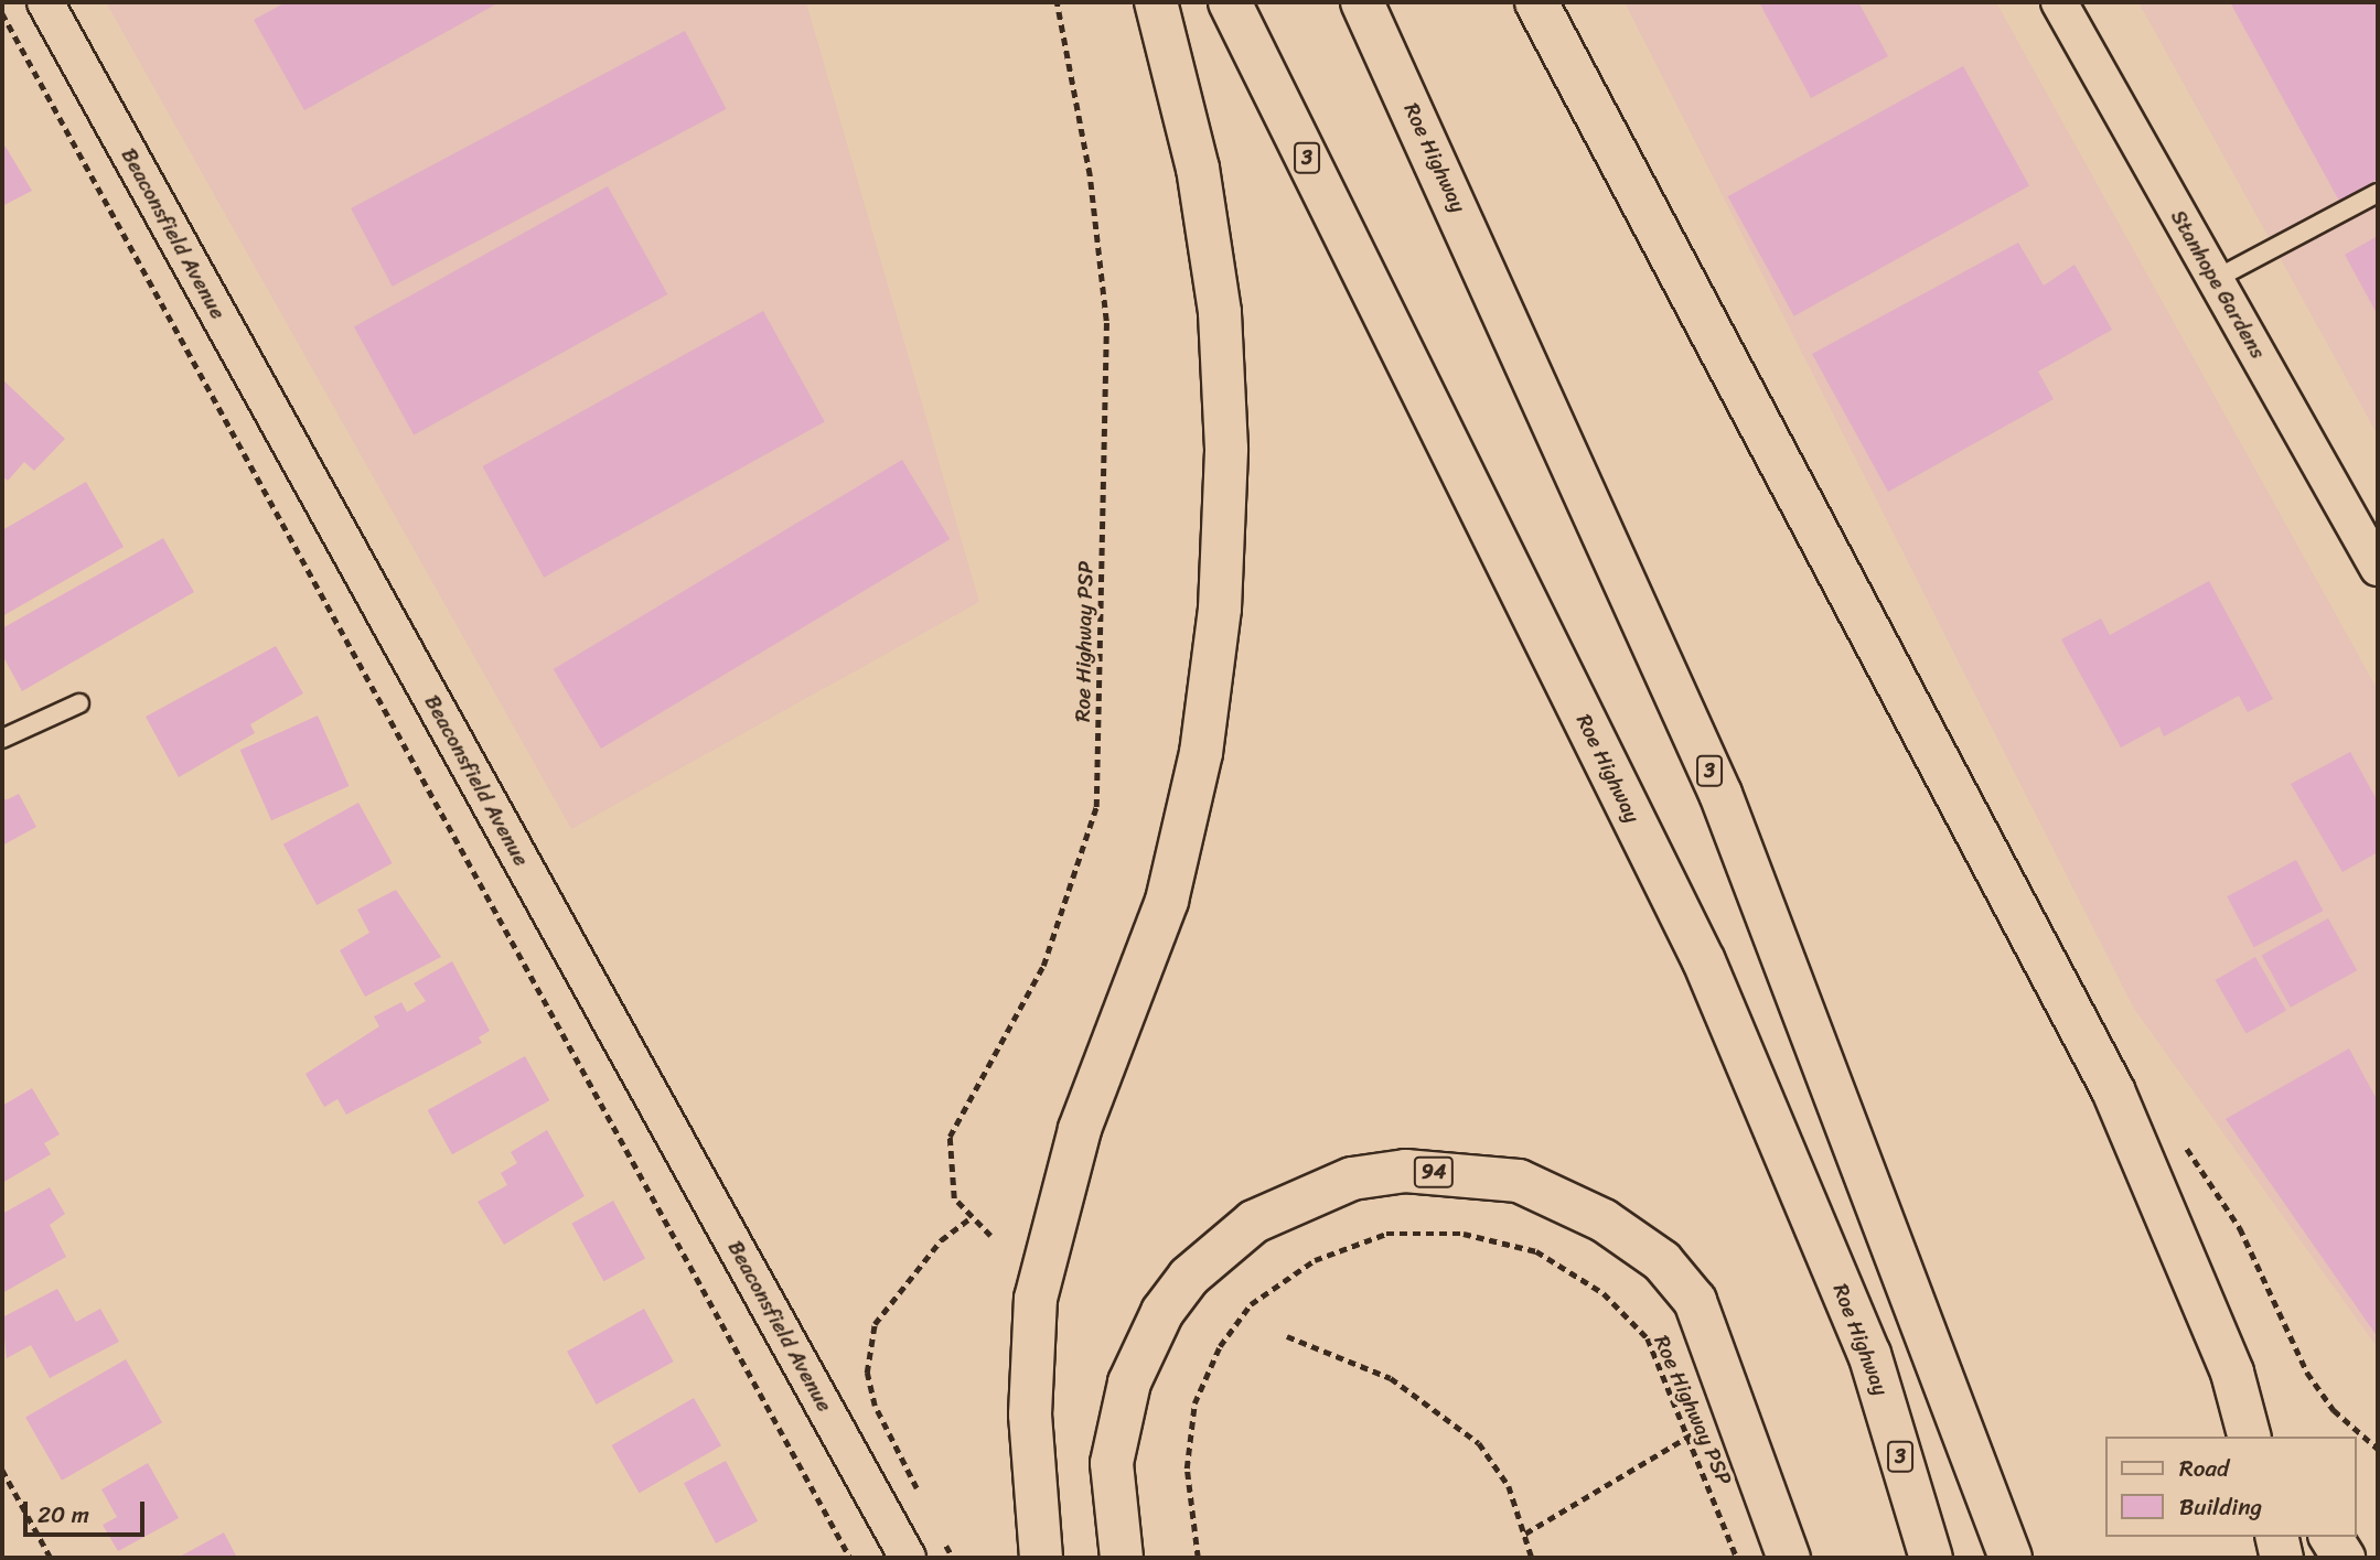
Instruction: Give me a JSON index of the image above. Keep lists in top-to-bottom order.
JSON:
{
  "streets": {
    "highway": ["3", "Roe Highway", "94"],
    "street": ["Beaconsfield Avenue", "Stanhope Gardens"],
    "path": ["Roe Highway PSP"]
  },
  "legend": ["Road", "Building"],
  "scale_bar": "20 m"
}
